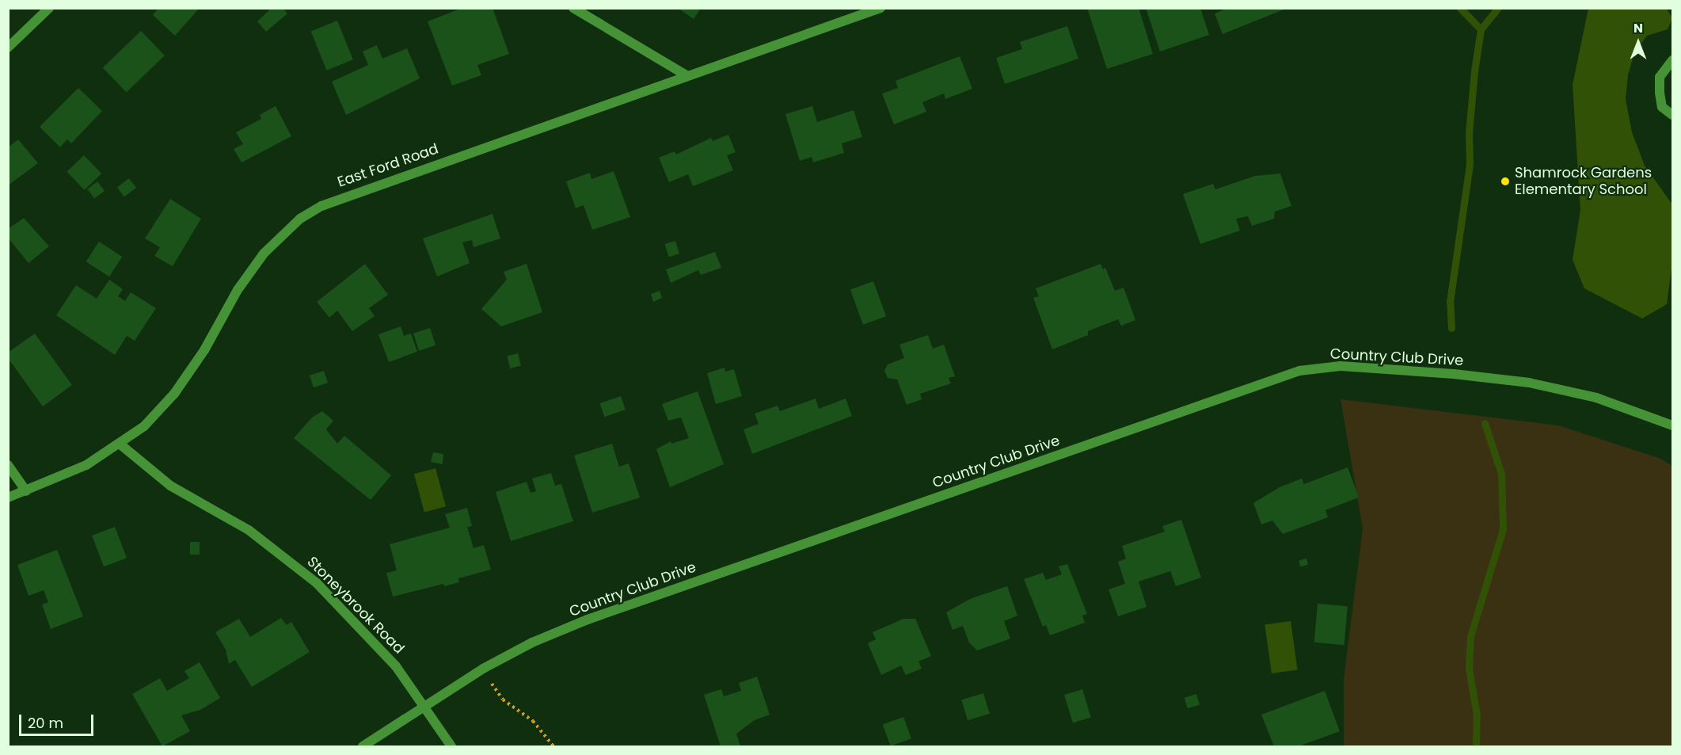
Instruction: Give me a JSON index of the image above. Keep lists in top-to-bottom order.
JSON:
{
  "streets": {
    "street": ["East Ford Road", "Country Club Drive", "Stoneybrook Road"]
  },
  "crossings": [
    ["East Ford Road", "Stoneybrook Road"],
    ["Country Club Drive", "Stoneybrook Road"]
  ],
  "places": ["Shamrock Gardens Elementary School"],
  "scale_bar": "20 m",
  "north": "top"
}
